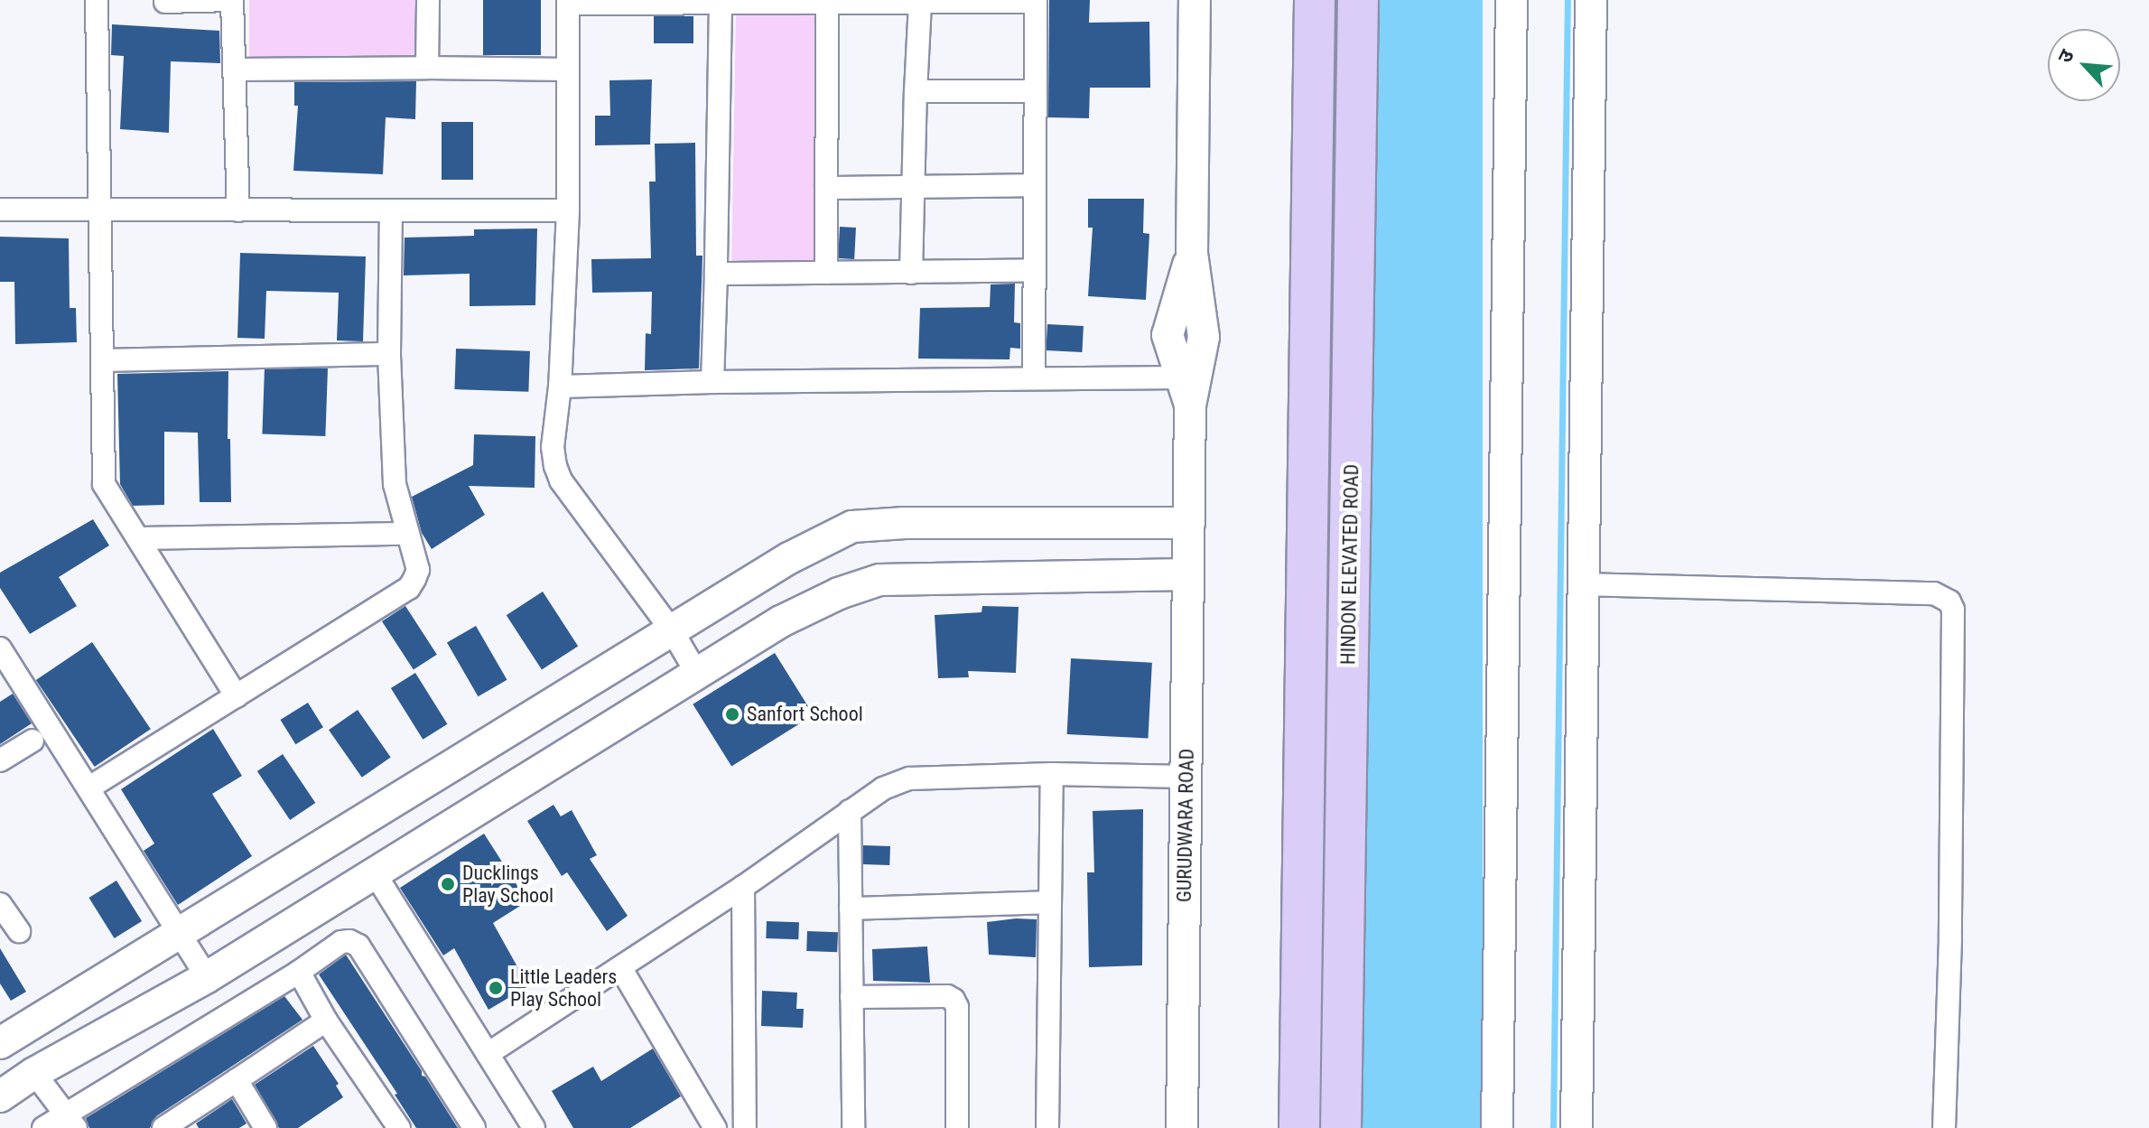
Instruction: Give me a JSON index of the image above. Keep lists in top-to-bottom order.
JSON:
{
  "streets": {
    "highway": ["HINDON ELEVATED ROAD"],
    "street": ["GURUDWARA ROAD"]
  },
  "places": ["Sanfort School", "Ducklings Play School", "Little Leaders Play School"],
  "north": "top left"
}
